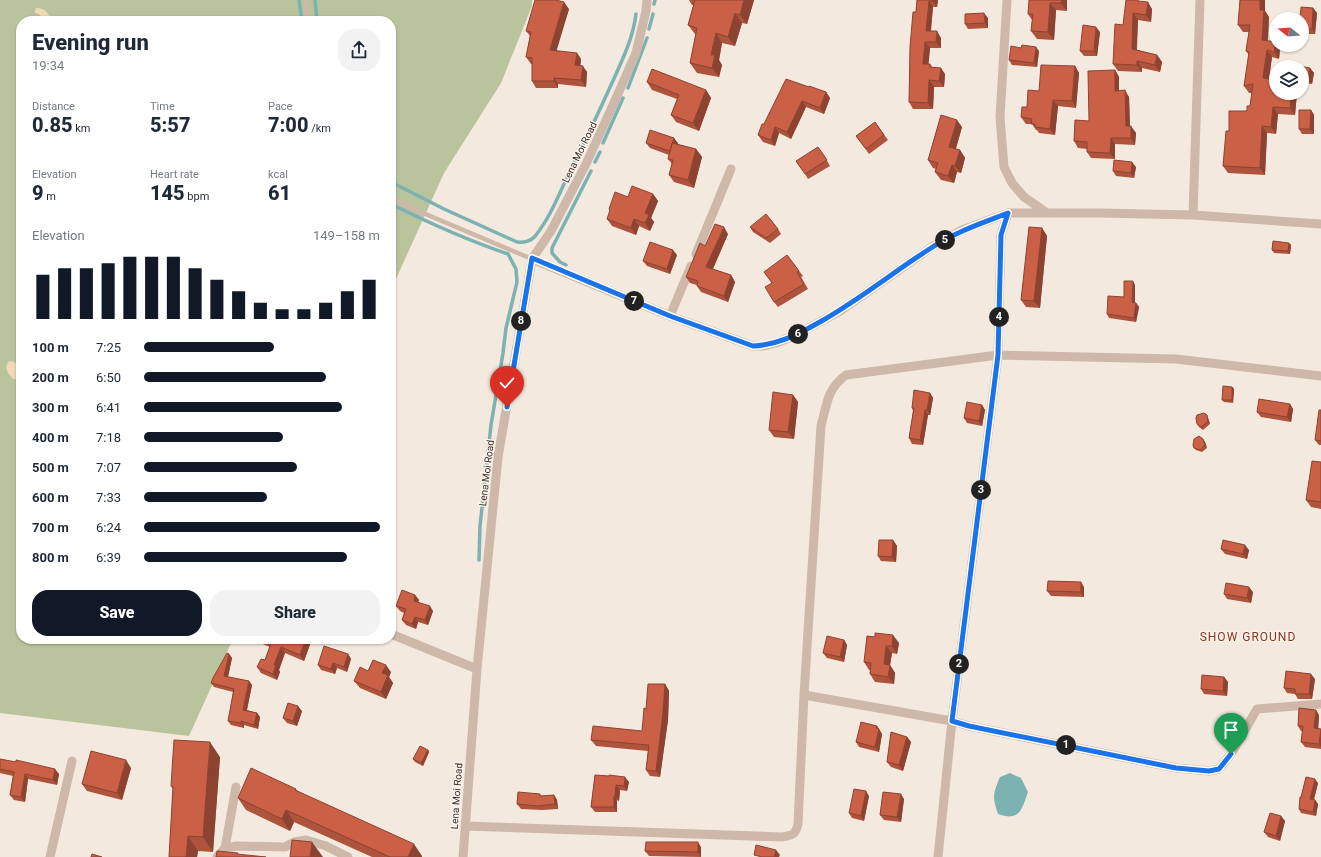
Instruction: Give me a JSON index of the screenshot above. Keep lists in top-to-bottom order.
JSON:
{
  "streets": {
    "street": ["Lena Moi Road"]
  },
  "districts": ["SHOW GROUND"],
  "north": "left",
  "page": {
    "heading": ["Evening run", "19:34"],
    "stats": [
      ["Distance", "0.85 km"],
      ["Time", "5:57"],
      ["Pace", "7:00 /km"],
      ["Elevation", "9 m"],
      ["Heart rate", "145 bpm"],
      ["kcal", "61"]
    ],
    "chart": ["Elevation", "149–158 m"],
    "pins": [
      "5",
      "7",
      "4",
      "8",
      "6",
      "3",
      "2",
      "1"
    ],
    "list": [
      {
        "name": "100 m",
        "note": "7:25"
      },
      {
        "name": "200 m",
        "note": "6:50"
      },
      {
        "name": "300 m",
        "note": "6:41"
      },
      {
        "name": "400 m",
        "note": "7:18"
      },
      {
        "name": "500 m",
        "note": "7:07"
      },
      {
        "name": "600 m",
        "note": "7:33"
      },
      {
        "name": "700 m",
        "note": "6:24"
      },
      {
        "name": "800 m",
        "note": "6:39"
      }
    ],
    "buttons": ["Save", "Share"]
  }
}
